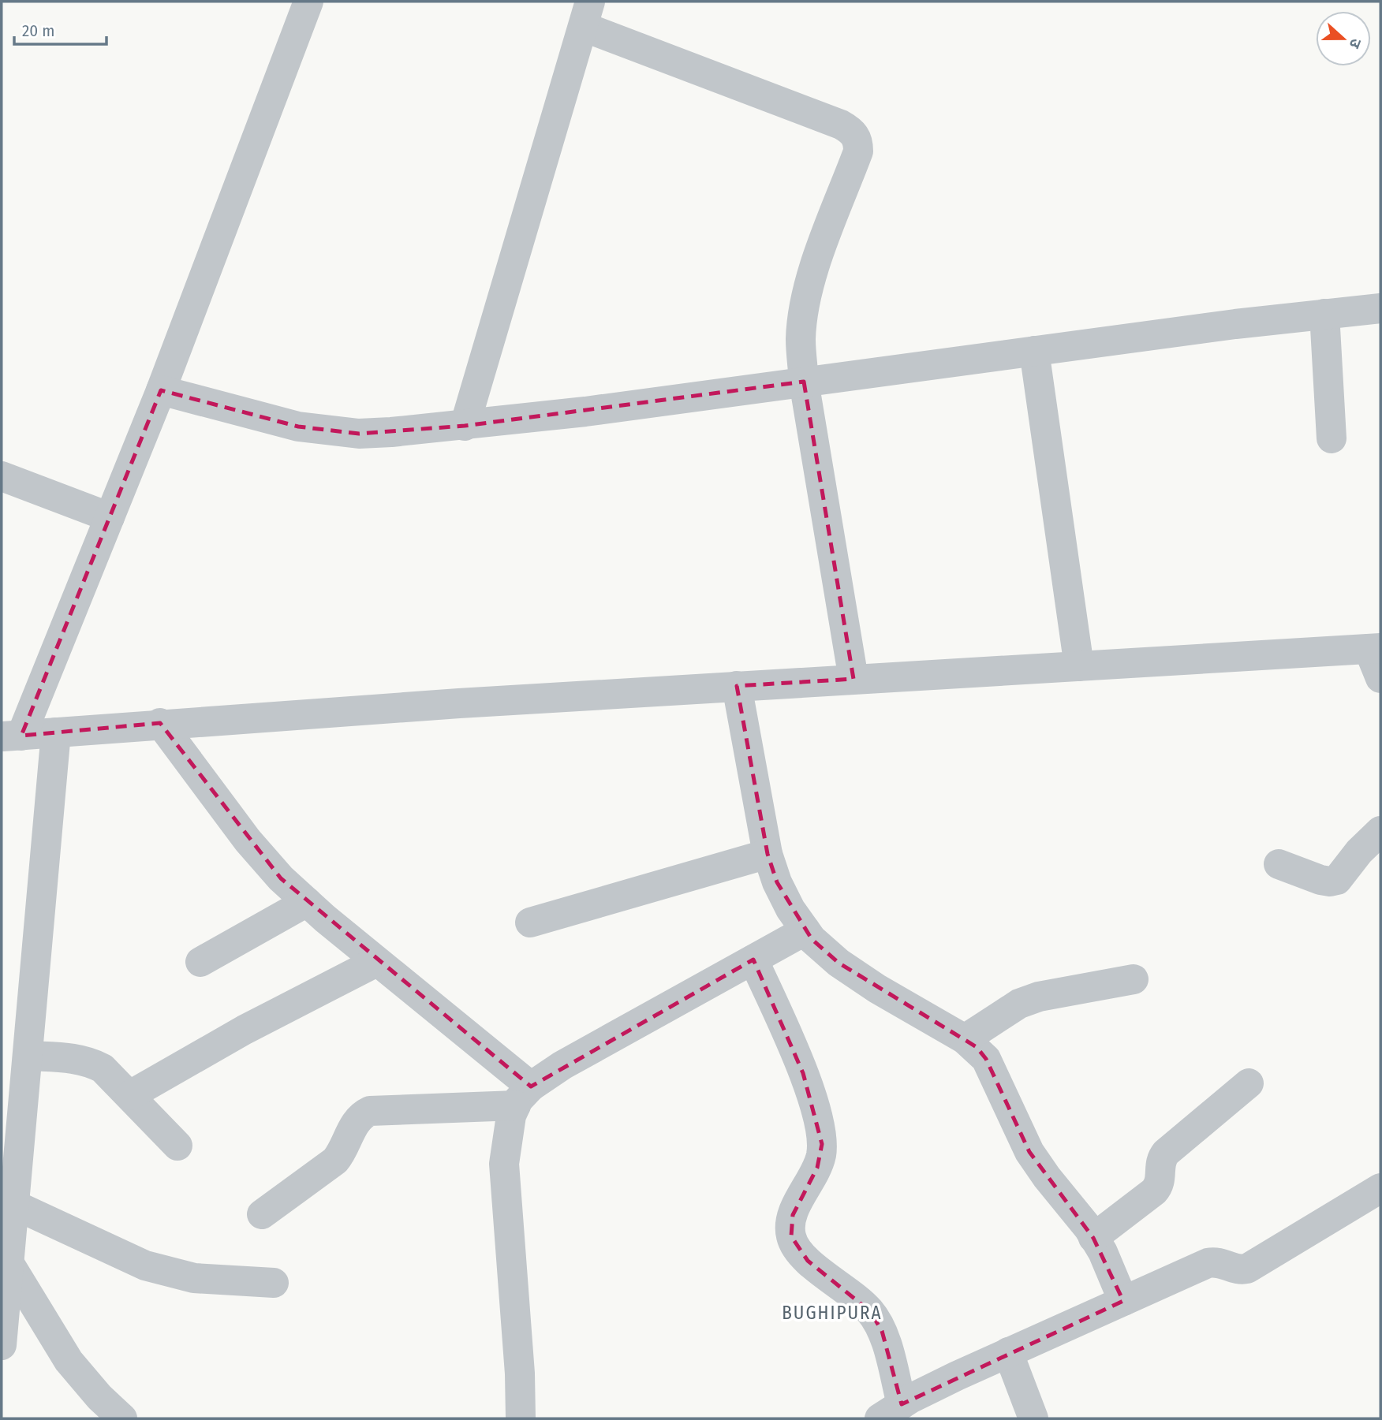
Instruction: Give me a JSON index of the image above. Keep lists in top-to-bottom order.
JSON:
{
  "districts": ["BUGHIPURA"],
  "scale_bar": "20 m",
  "north": "right"
}
